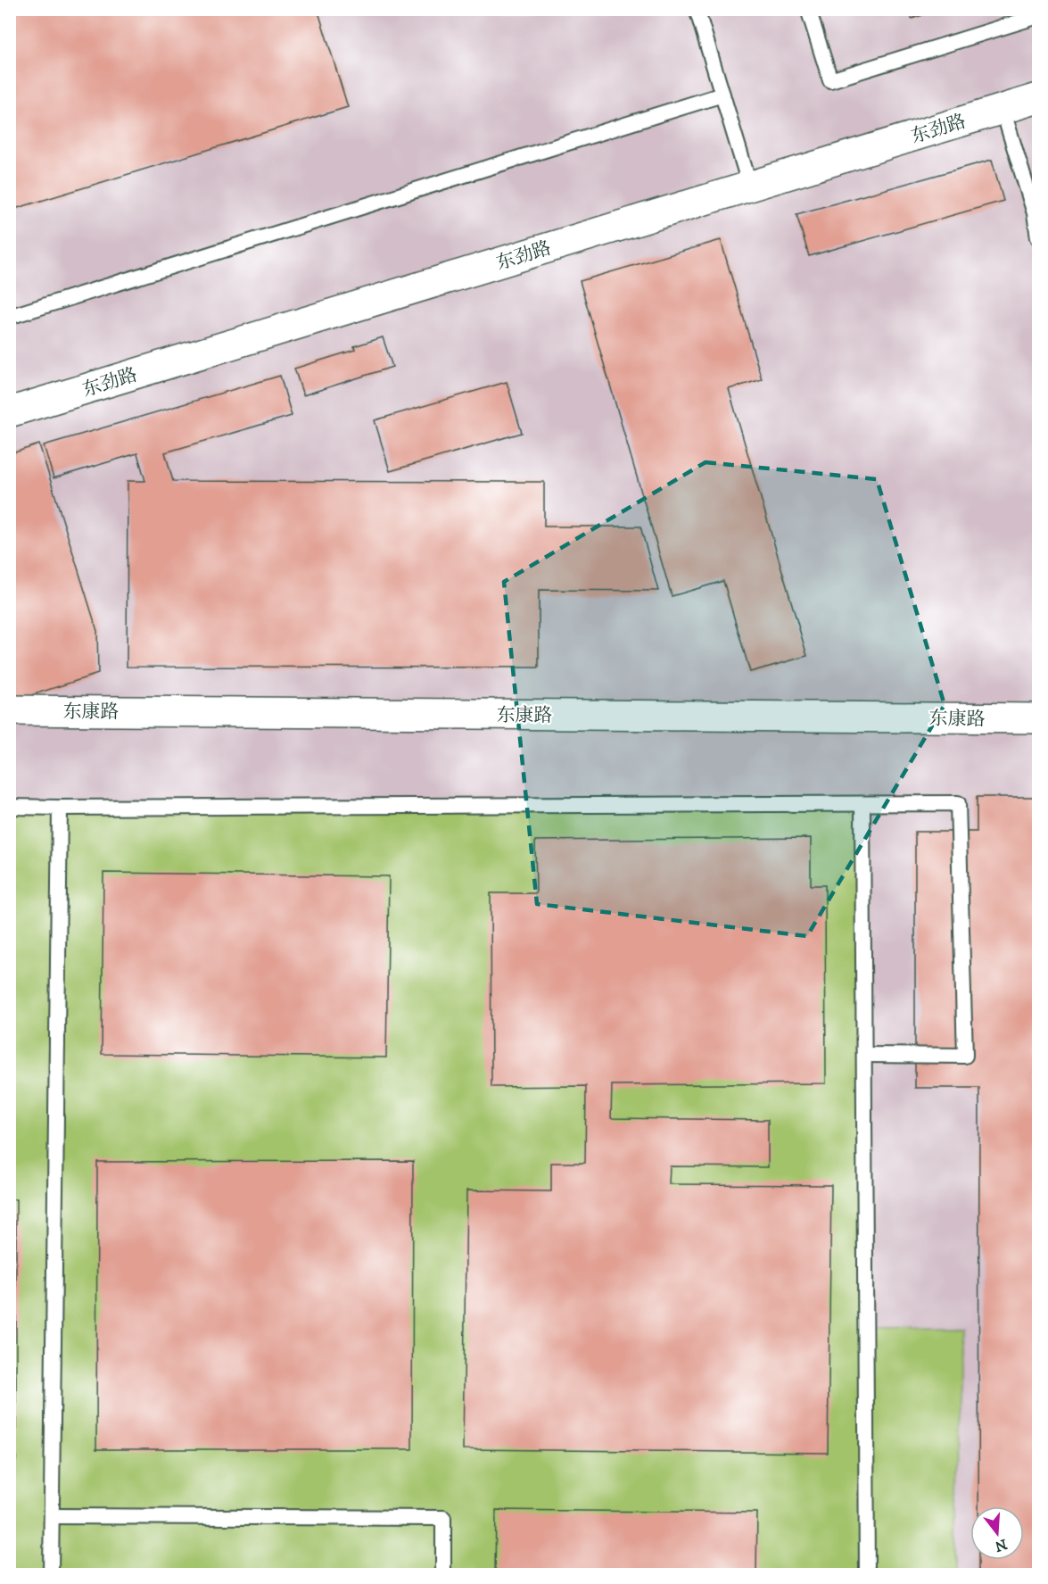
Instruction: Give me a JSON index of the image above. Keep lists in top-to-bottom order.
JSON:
{
  "streets": {
    "street": ["东劲路", "东康路"]
  },
  "north": "bottom"
}
